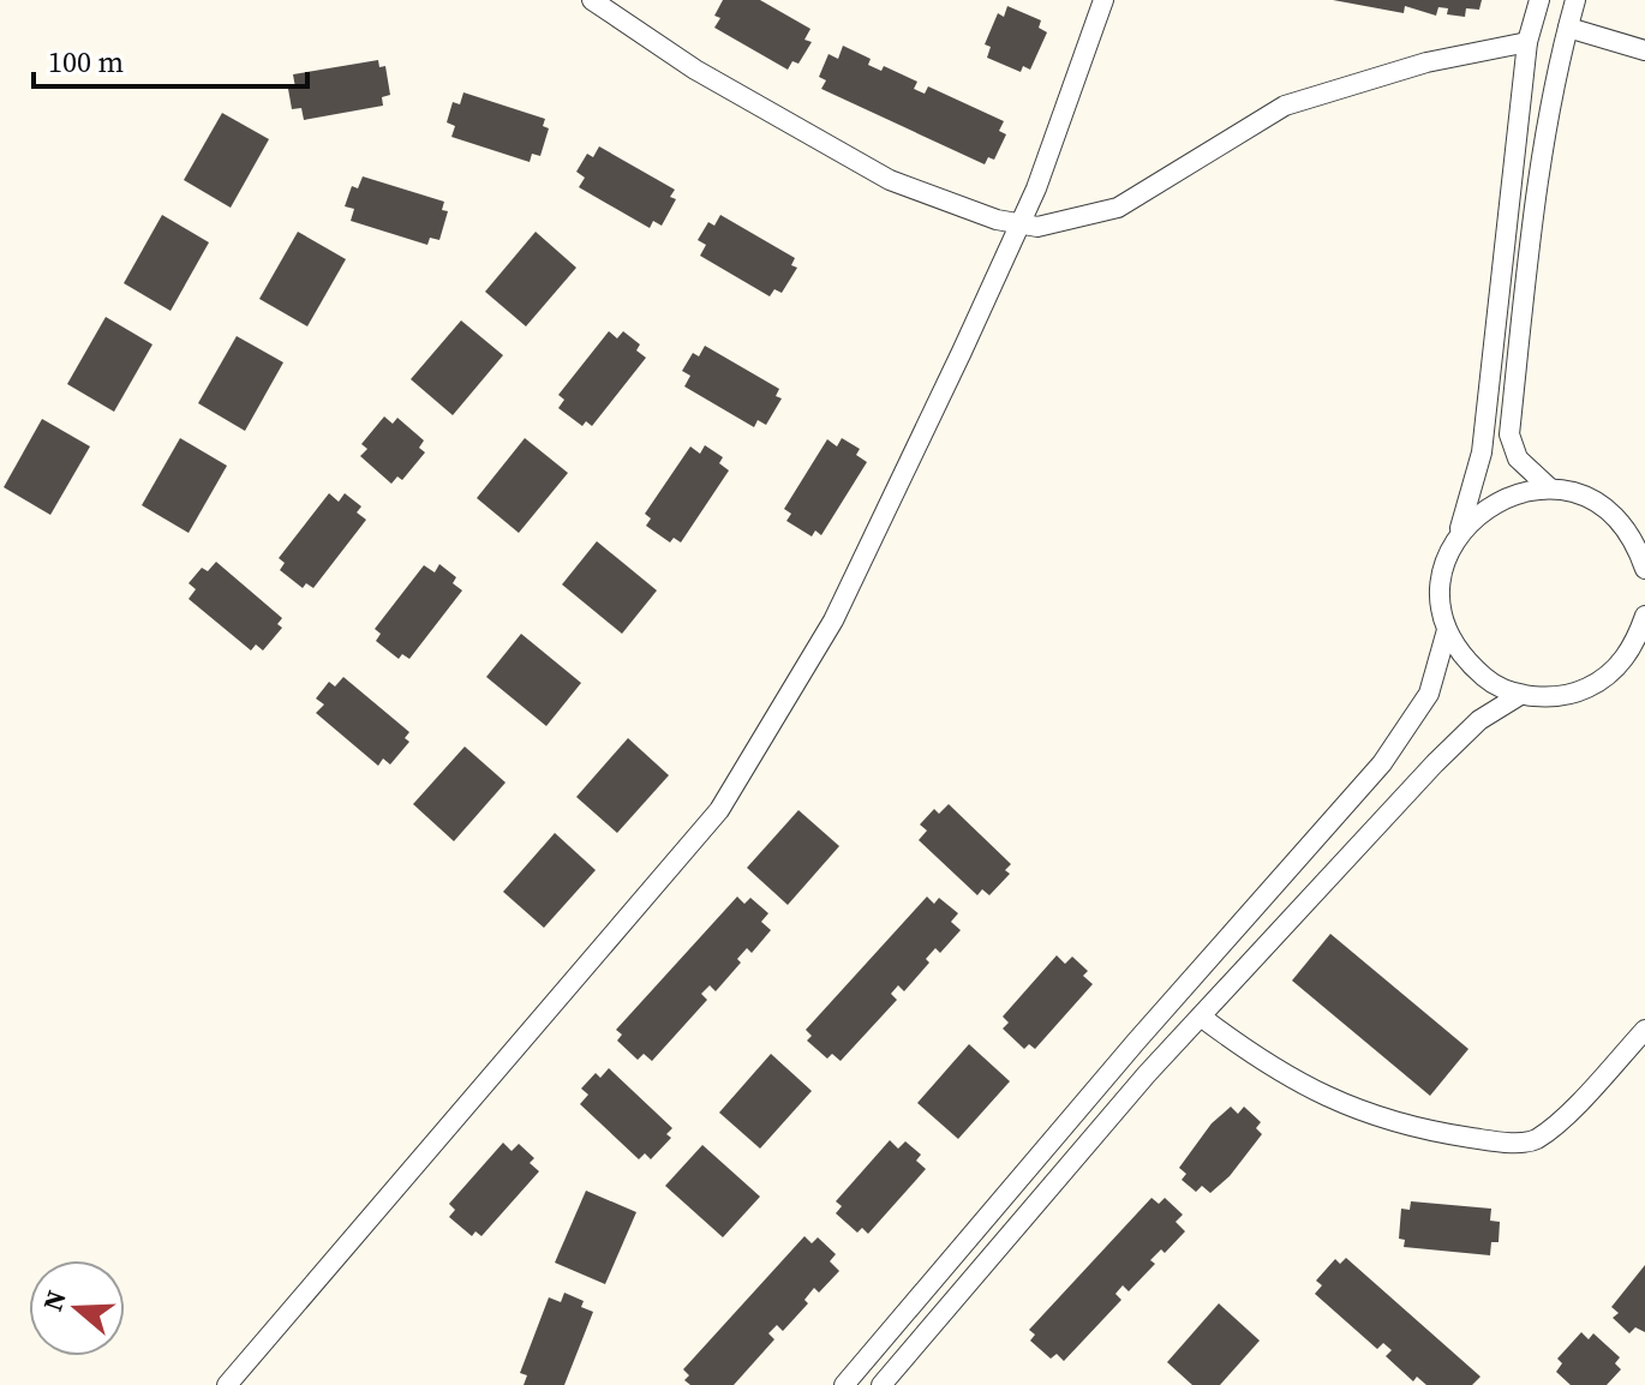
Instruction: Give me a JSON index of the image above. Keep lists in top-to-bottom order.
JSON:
{
  "scale_bar": "100 m",
  "north": "left"
}
